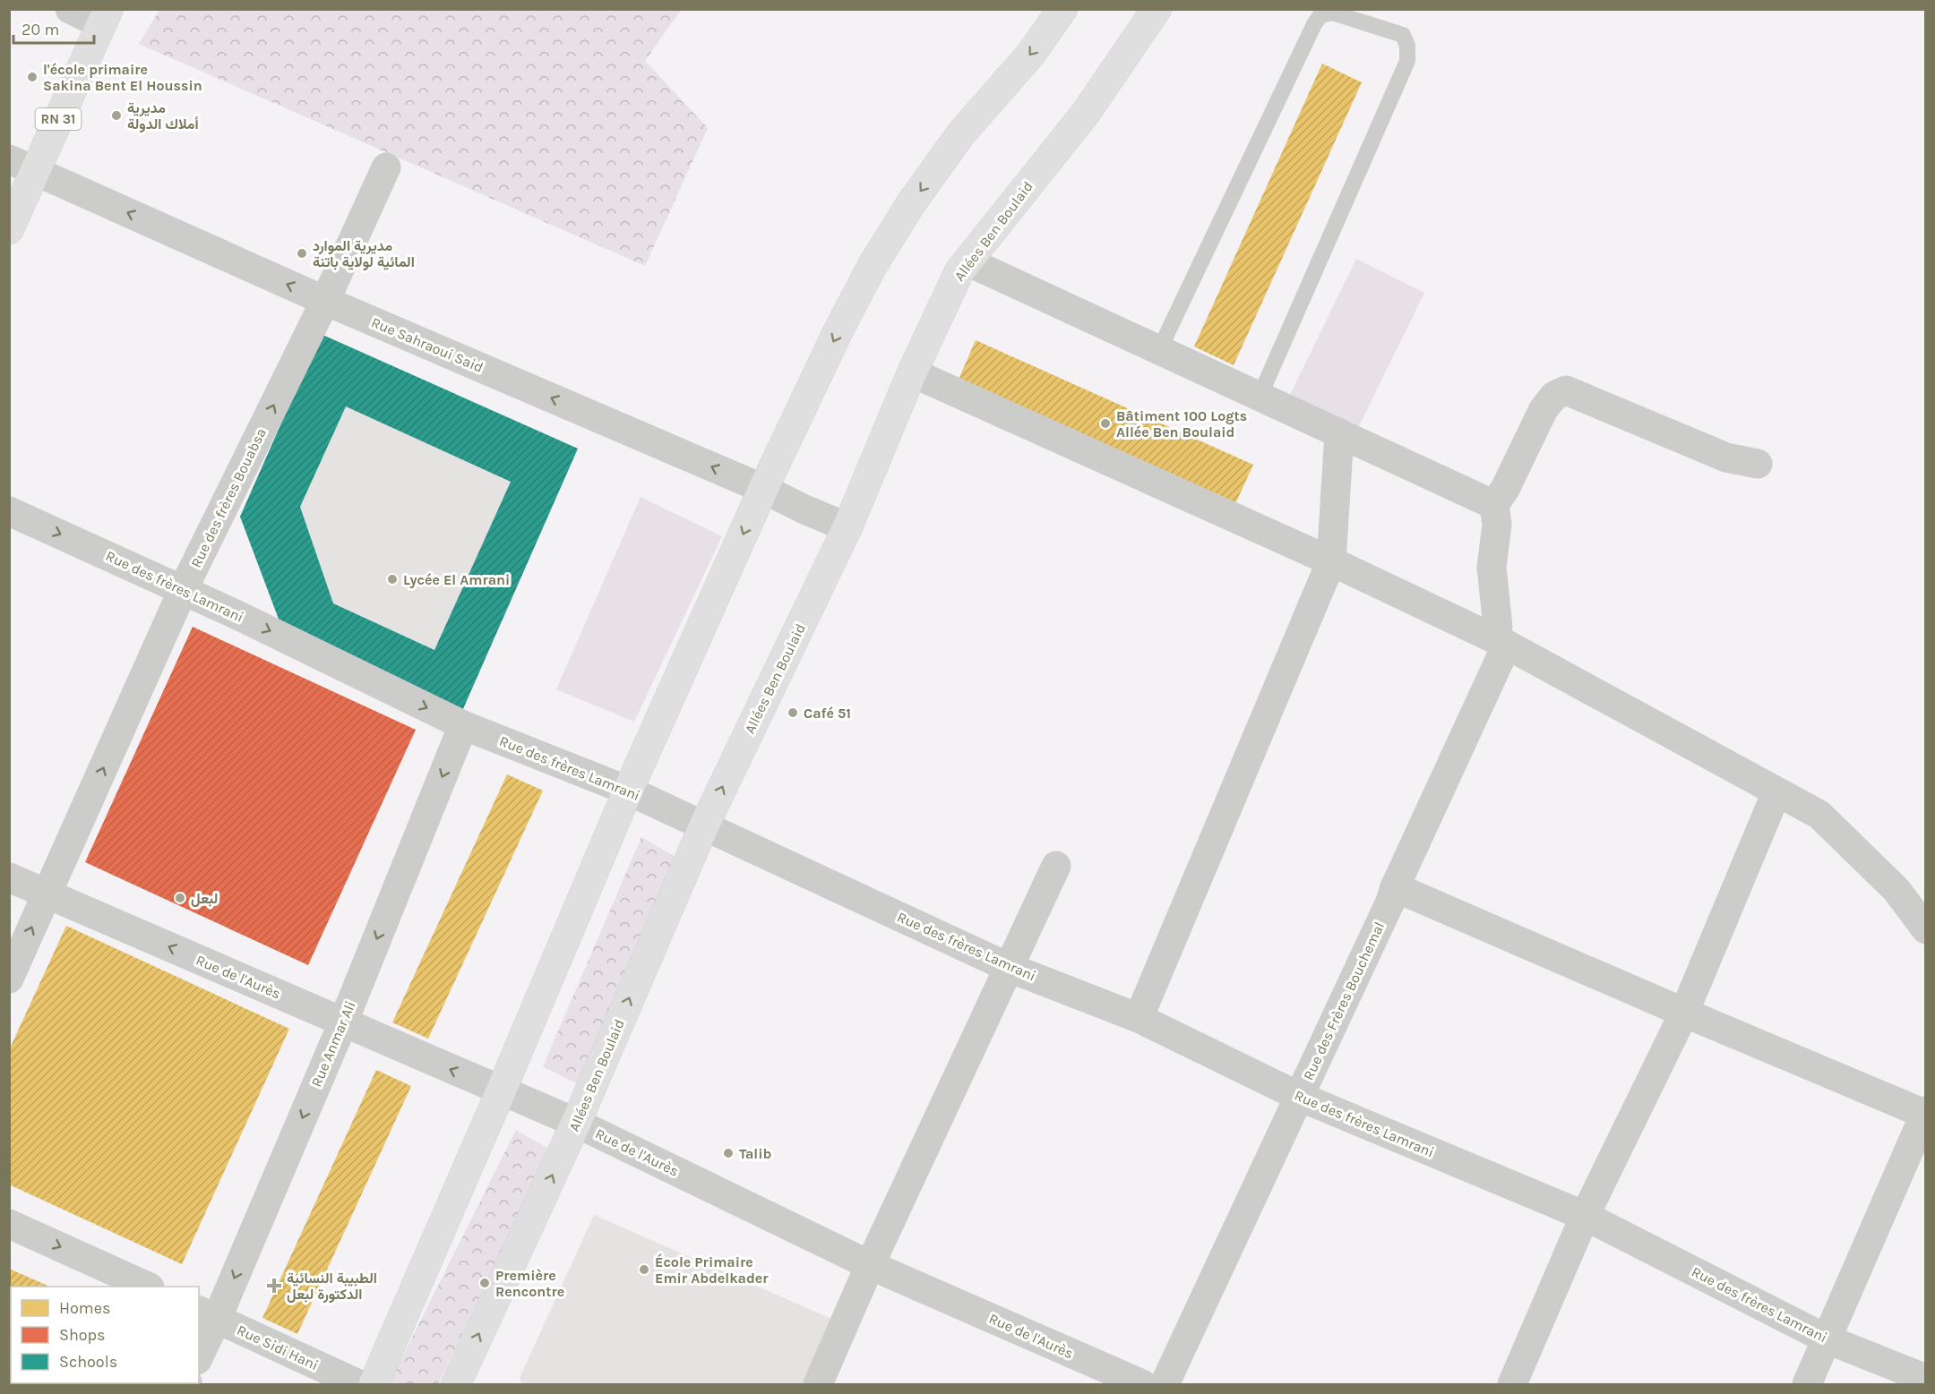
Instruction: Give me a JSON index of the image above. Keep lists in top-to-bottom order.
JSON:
{
  "streets": {
    "main road": ["RN 31", "Allées Ben Boulaid"],
    "street": [
      "Rue Sahraoui Said",
      "Rue des frères Bouabsa",
      "Rue des frères Lamrani",
      "Rue de l'Aurès",
      "Rue des Frères Bouchemal",
      "Rue Anmar Ali",
      "Rue Sidi Hani"
    ]
  },
  "crossings": [
    ["RN 31", "Rue Sahraoui Said"],
    ["Allées Ben Boulaid", "Rue Sahraoui Said"],
    ["Allées Ben Boulaid", "Rue des frères Lamrani"],
    ["Allées Ben Boulaid", "Rue de l'Aurès"],
    ["Rue Sahraoui Said", "Rue des frères Bouabsa"],
    ["Rue des frères Bouabsa", "Rue des frères Lamrani"],
    ["Rue des frères Bouabsa", "Rue de l'Aurès"],
    ["Rue des frères Lamrani", "Rue des Frères Bouchemal"],
    ["Rue des frères Lamrani", "Rue Anmar Ali"],
    ["Rue de l'Aurès", "Rue Anmar Ali"],
    ["Rue Anmar Ali", "Rue Sidi Hani"]
  ],
  "one_way": [
    "Rue Sahraoui Said",
    "Rue des frères Bouabsa",
    "Rue de l'Aurès",
    "Rue Anmar Ali"
  ],
  "places": {
    "other": [
      "l'école primaire Sakina Bent El Houssin",
      "مديرية أملاك الدولة",
      "مديرية الموارد المائية لولاية باتنة",
      "Bâtiment 100 Logts Allée Ben Boulaid",
      "Lycée El Amrani",
      "Café 51",
      "لبعل",
      "Talib",
      "École Primaire Emir Abdelkader",
      "Première Rencontre"
    ],
    "health": ["الطبيبة النسائية الدكتورة لبعل"]
  },
  "legend": ["Homes", "Shops", "Schools"],
  "scale_bar": "20 m"
}
